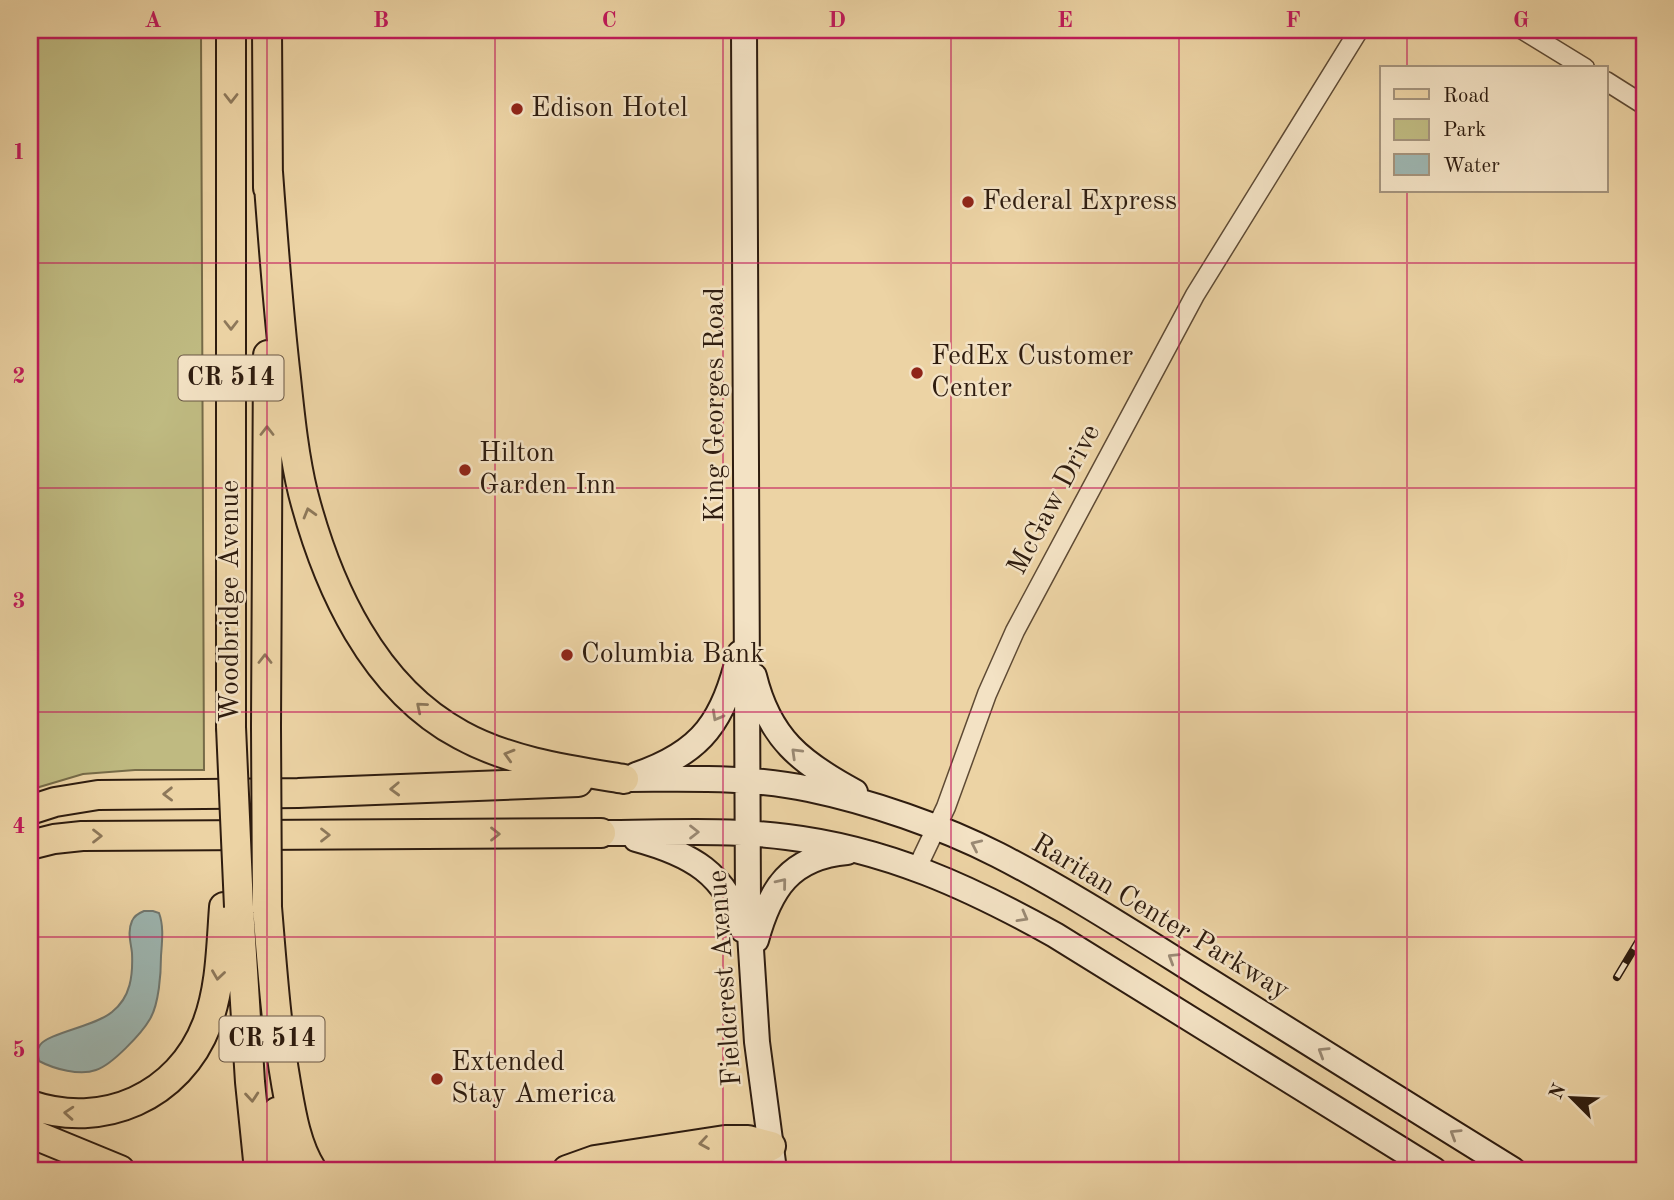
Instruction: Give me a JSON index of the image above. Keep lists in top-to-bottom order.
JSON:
{
  "streets": {
    "main road": [
      "CR 514",
      "King Georges Road",
      "Woodbridge Avenue",
      "Raritan Center Parkway",
      "Fieldcrest Avenue"
    ],
    "street": ["McGaw Drive"]
  },
  "crossings": [
    ["King Georges Road", "Raritan Center Parkway"],
    ["King Georges Road", "Fieldcrest Avenue"],
    ["McGaw Drive", "Raritan Center Parkway"],
    ["Raritan Center Parkway", "Fieldcrest Avenue"]
  ],
  "places": [
    "Edison Hotel",
    "Federal Express",
    "FedEx Customer Center",
    "Hilton Garden Inn",
    "Columbia Bank",
    "Extended Stay America"
  ],
  "legend": ["Road", "Park", "Water"],
  "north": "top left",
  "grid": {
    "columns": [
      "A",
      "B",
      "C",
      "D",
      "E",
      "F",
      "G"
    ],
    "rows": [
      "1",
      "2",
      "3",
      "4",
      "5"
    ]
  }
}
